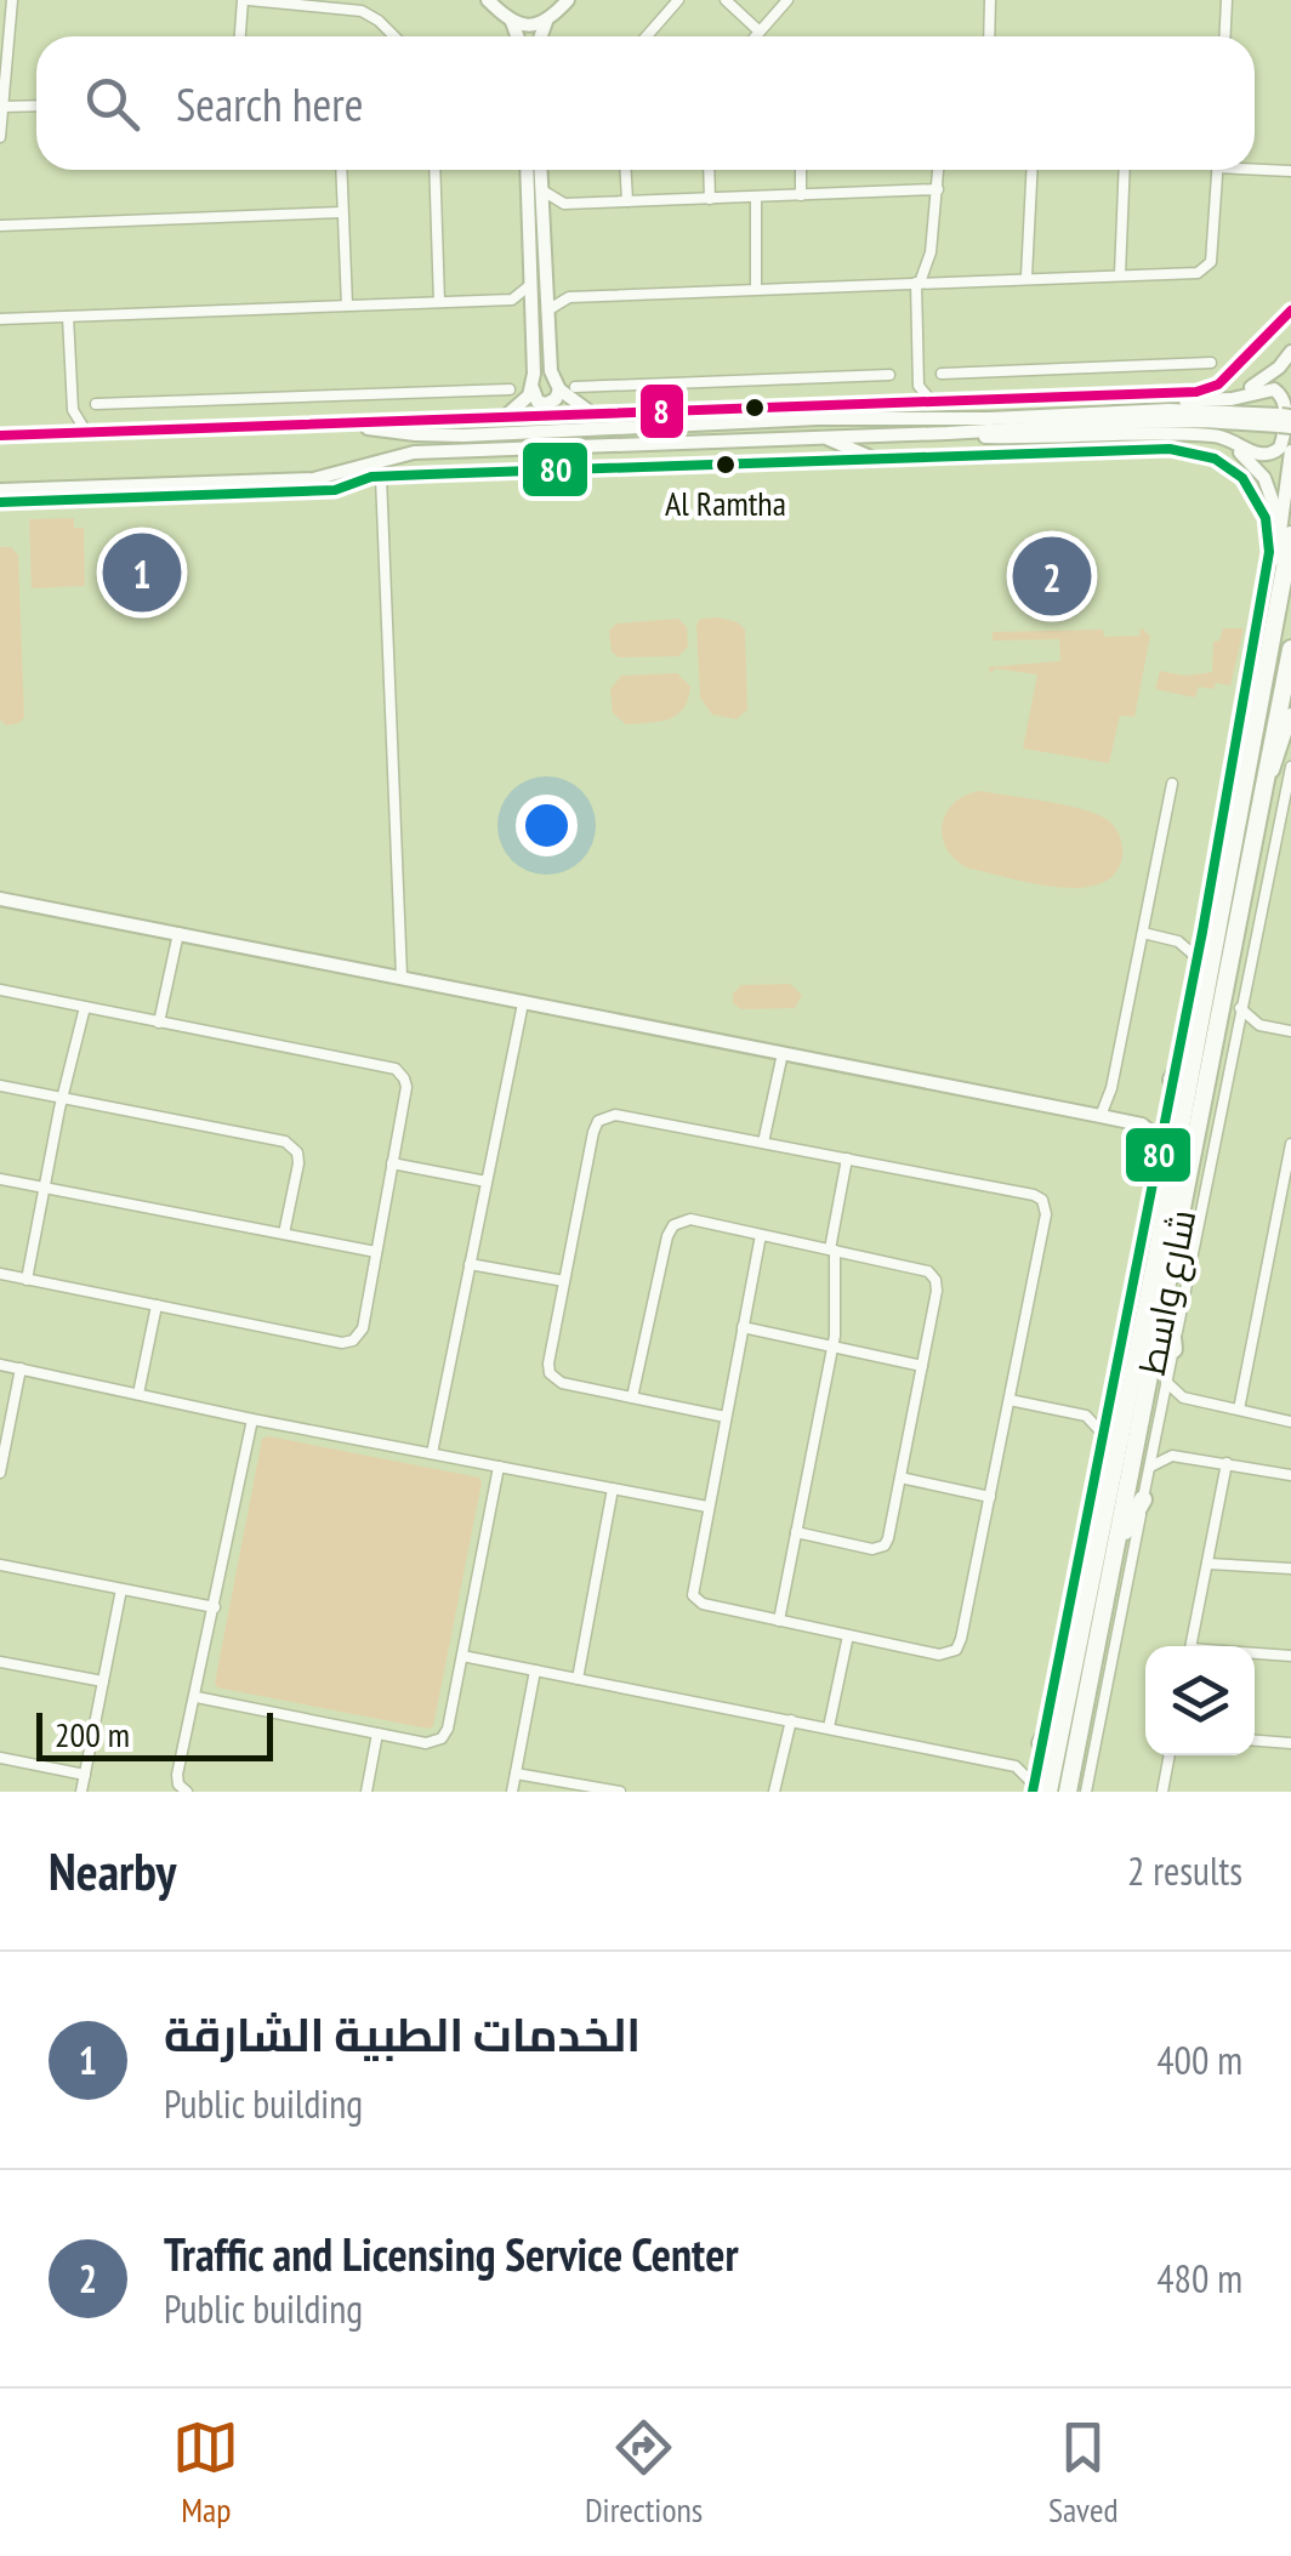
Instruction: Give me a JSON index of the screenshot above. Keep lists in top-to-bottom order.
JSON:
{
  "streets": {
    "highway": ["شارع واسط"]
  },
  "places": ["Al Ramtha"],
  "lines": ["transit line 8", "transit line 80"],
  "scale_bar": "200 m",
  "page": {
    "search": "Search here",
    "pins": ["1", "2"],
    "scale": "200 m",
    "heading": ["Nearby", "2 results"],
    "list": [
      {
        "mark": "1",
        "name": "الخدمات الطبية الشارقة",
        "note": "Public building",
        "value": "400 m"
      },
      {
        "mark": "2",
        "name": "Traffic and Licensing Service Center",
        "note": "Public building",
        "value": "480 m"
      }
    ],
    "nav": ["Map", "Directions", "Saved"]
  }
}
